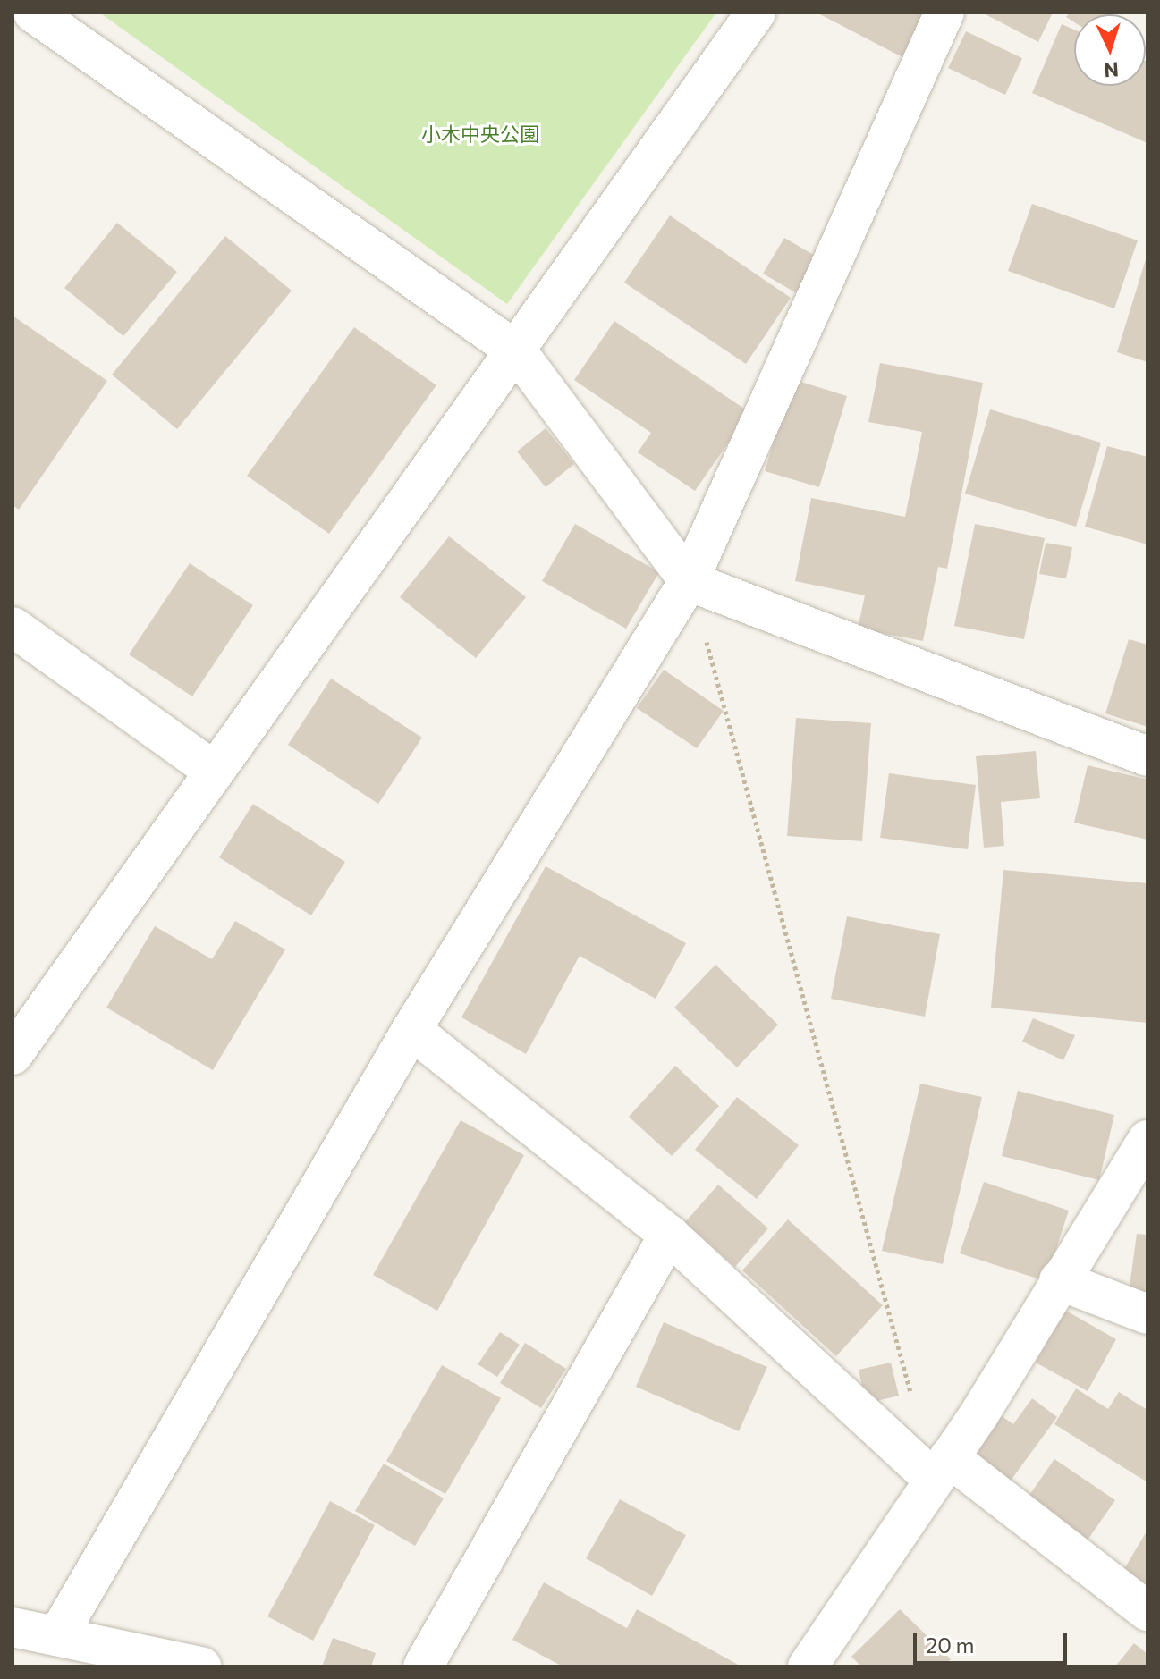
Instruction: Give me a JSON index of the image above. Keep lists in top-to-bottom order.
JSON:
{
  "parks": ["小木中央公園"],
  "scale_bar": "20 m",
  "north": "bottom"
}
